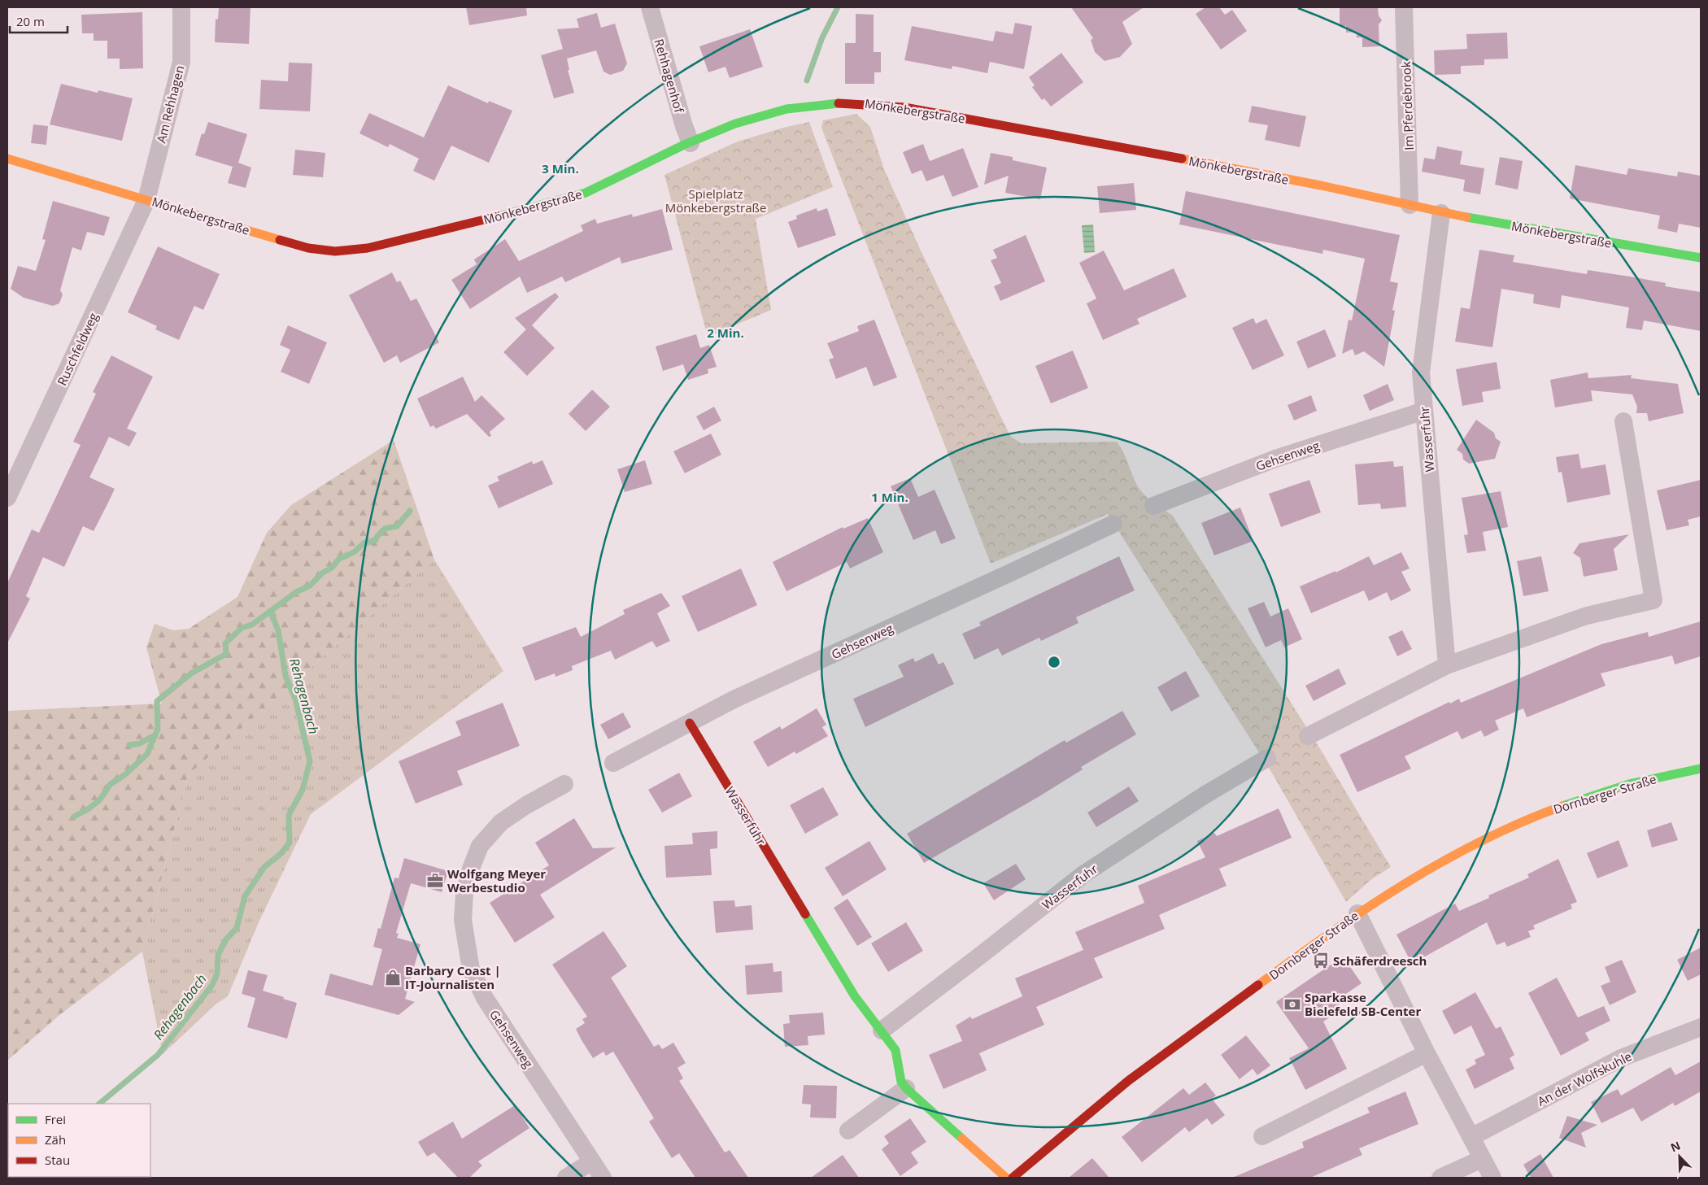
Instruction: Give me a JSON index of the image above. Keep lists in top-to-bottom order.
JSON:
{
  "streets": {
    "street": [
      "Rehhagenhof",
      "Am Rehhagen",
      "Im Pferdebrook",
      "Mönkebergstraße",
      "Ruschfeldweg",
      "Wasserfuhr",
      "Gehsenweg",
      "Dornberger Straße",
      "An der Wolfskuhle"
    ]
  },
  "crossings": [
    ["Rehhagenhof", "Mönkebergstraße"],
    ["Am Rehhagen", "Mönkebergstraße"],
    ["Am Rehhagen", "Ruschfeldweg"],
    ["Im Pferdebrook", "Mönkebergstraße"],
    ["Mönkebergstraße", "Ruschfeldweg"],
    ["Mönkebergstraße", "Wasserfuhr"],
    ["Wasserfuhr", "Gehsenweg"]
  ],
  "water": ["Rehagenbach"],
  "parks": ["Spielplatz Mönkebergstraße"],
  "places": {
    "office": ["Wolfgang Meyer Werbestudio"],
    "bus stop": ["Schäferdreesch"],
    "shop": ["Barbary Coast | IT-Journalisten"],
    "bank": ["Sparkasse Bielefeld SB-Center"]
  },
  "legend": ["Frei", "Zäh", "Stau"],
  "scale_bar": "20 m",
  "north": "top left",
  "rings": ["3 Min.", "2 Min.", "1 Min."]
}
